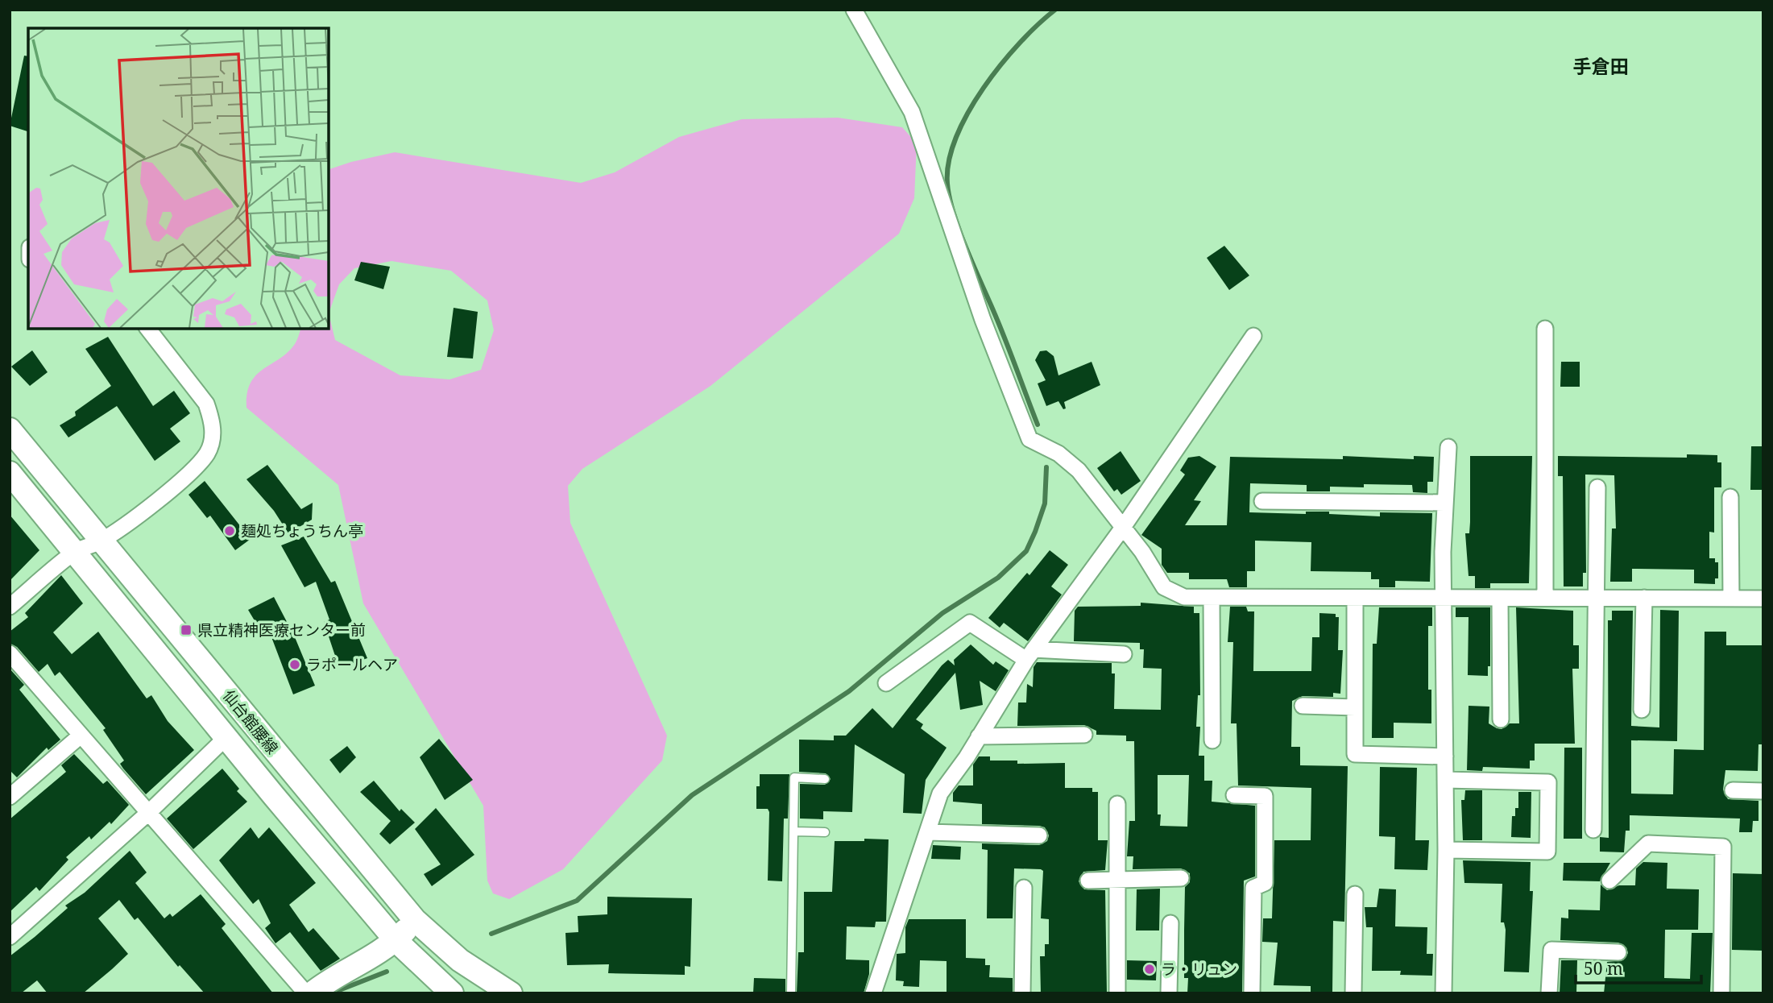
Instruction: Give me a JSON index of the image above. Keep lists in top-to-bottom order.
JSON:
{
  "streets": {
    "main road": ["仙台館腰線"]
  },
  "districts": ["手倉田"],
  "places": {
    "other": ["麺処ちょうちん亭", "ラポールヘア", "ラ・リュン"],
    "transit": ["県立精神医療センター前"]
  },
  "scale_bar": "50 m"
}
